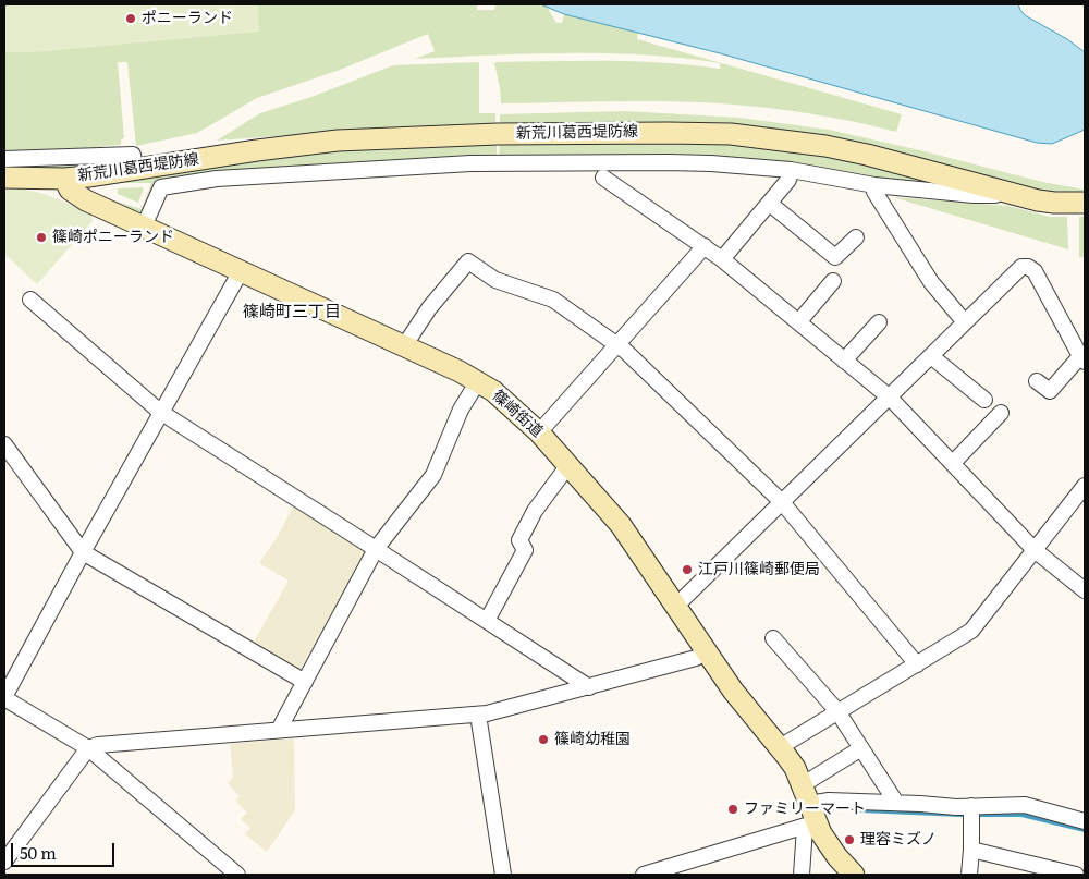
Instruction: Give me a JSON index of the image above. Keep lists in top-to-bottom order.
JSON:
{
  "streets": {
    "main road": ["新荒川葛西堤防線", "篠崎街道"]
  },
  "crossings": [
    ["新荒川葛西堤防線", "篠崎街道"]
  ],
  "districts": ["篠崎町三丁目"],
  "places": [
    "ポニーランド",
    "篠崎ポニーランド",
    "江戸川篠崎郵便局",
    "篠崎幼稚園",
    "ファミリーマート",
    "理容ミズノ"
  ],
  "scale_bar": "50 m"
}
